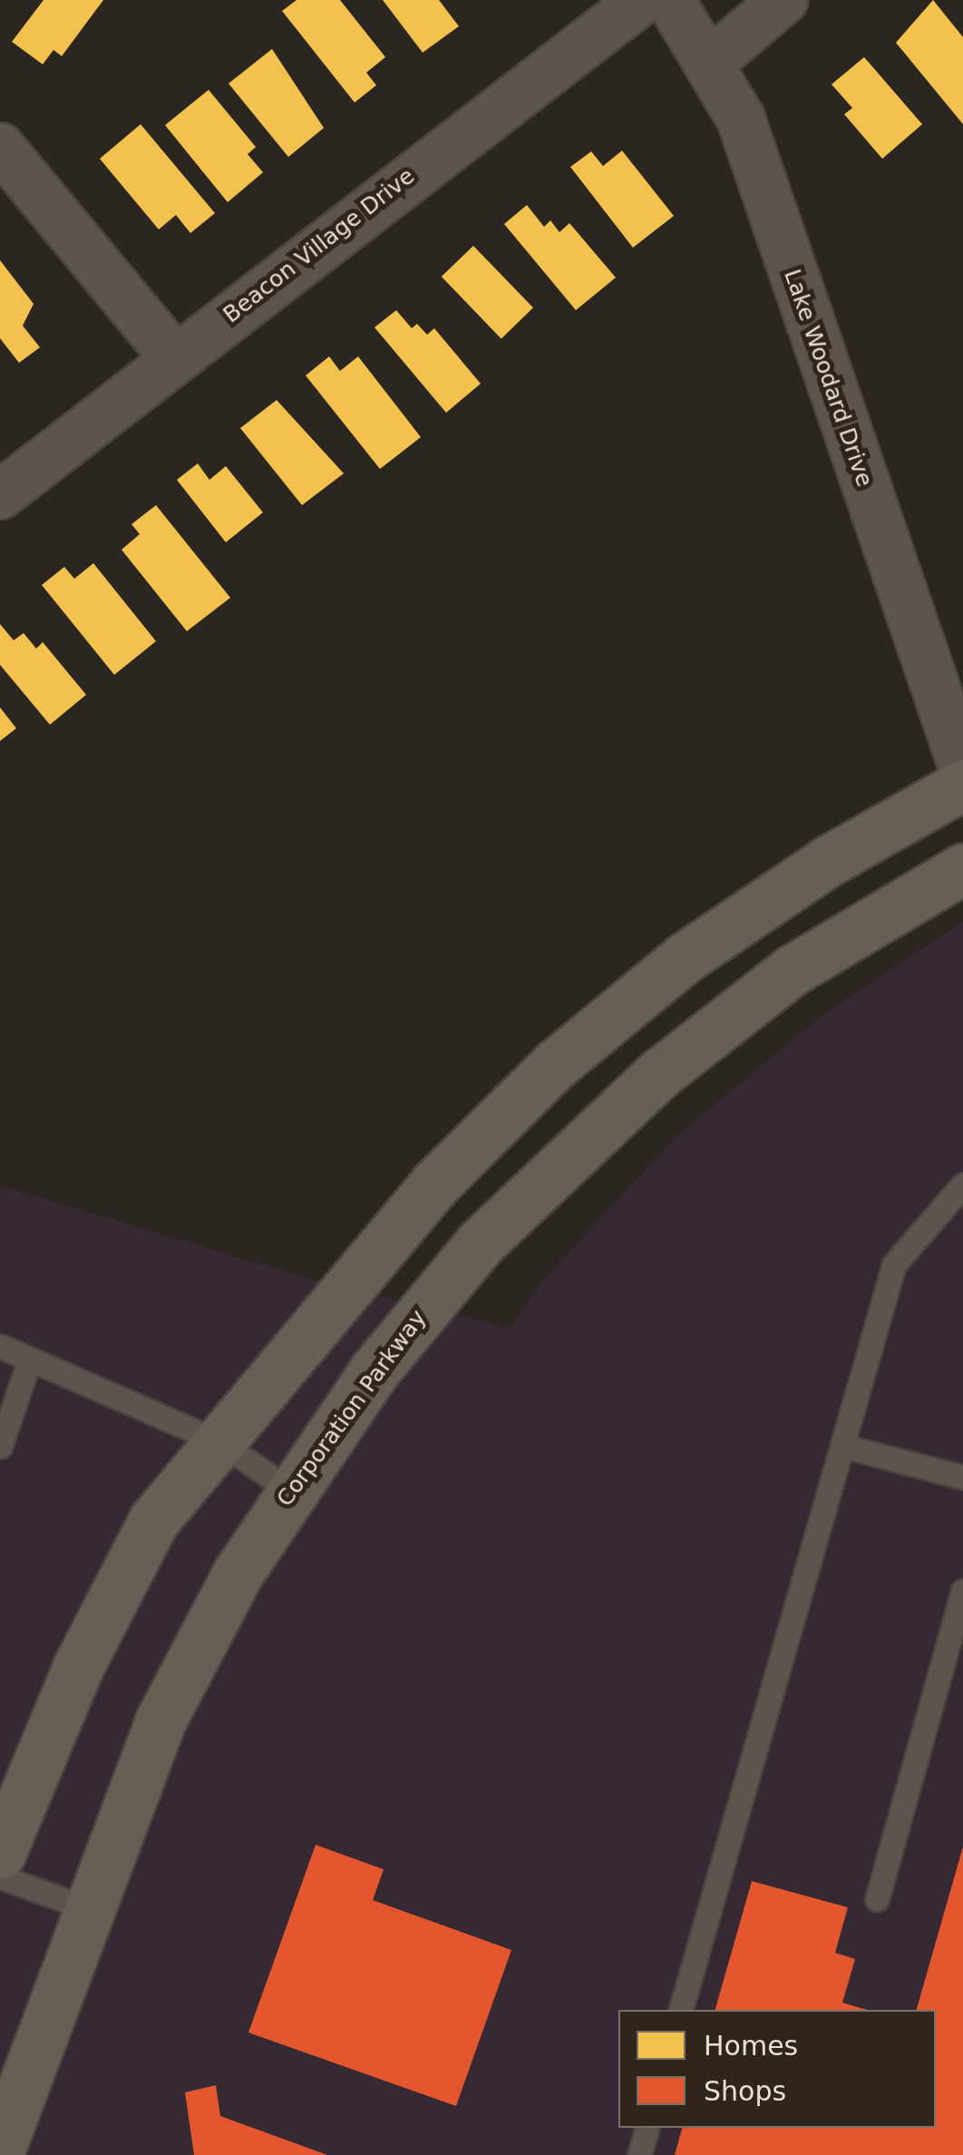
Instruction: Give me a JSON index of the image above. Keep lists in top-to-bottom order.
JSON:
{
  "streets": {
    "main road": ["Corporation Parkway"],
    "street": ["Beacon Village Drive", "Lake Woodard Drive"]
  },
  "legend": ["Homes", "Shops"]
}
